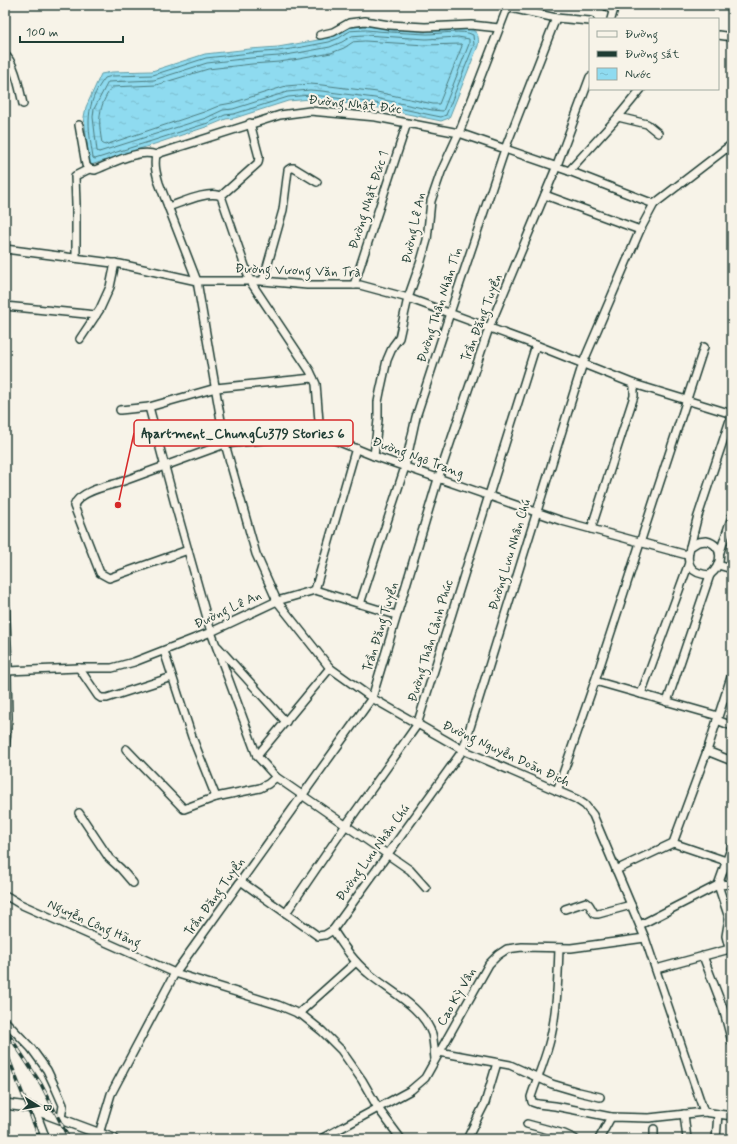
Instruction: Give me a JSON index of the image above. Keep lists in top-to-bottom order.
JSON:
{
  "streets": {
    "street": [
      "Đường Nhật Đức",
      "Đường Nhật Đức 1",
      "Đường Lê An",
      "Đường Vương Văn Trà",
      "Đường Thân Nhân Tín",
      "Trần Đăng Tuyển",
      "Đường Ngô Trang",
      "Đường Lưu Nhân Chú",
      "Đường Thân Cảnh Phúc",
      "Đường Nguyễn Doãn Địch",
      "Nguyễn Công Hãng",
      "Cao Kỳ Vân"
    ]
  },
  "crossings": [
    ["Đường Nhật Đức", "Đường Nhật Đức 1"],
    ["Đường Nhật Đức", "Đường Lê An"],
    ["Đường Nhật Đức", "Đường Thân Nhân Tín"],
    ["Đường Nhật Đức", "Trần Đăng Tuyển"],
    ["Đường Nhật Đức", "Đường Lưu Nhân Chú"],
    ["Đường Nhật Đức 1", "Đường Vương Văn Trà"],
    ["Đường Lê An", "Đường Vương Văn Trà"],
    ["Đường Lê An", "Đường Thân Nhân Tín"],
    ["Đường Lê An", "Đường Ngô Trang"],
    ["Đường Lê An", "Đường Nguyễn Doãn Địch"],
    ["Đường Vương Văn Trà", "Đường Thân Nhân Tín"],
    ["Đường Vương Văn Trà", "Trần Đăng Tuyển"],
    ["Đường Vương Văn Trà", "Đường Lưu Nhân Chú"],
    ["Đường Vương Văn Trà", "Đường Thân Cảnh Phúc"],
    ["Đường Vương Văn Trà", "Đường Nguyễn Doãn Địch"],
    ["Đường Thân Nhân Tín", "Đường Ngô Trang"],
    ["Trần Đăng Tuyển", "Đường Ngô Trang"],
    ["Trần Đăng Tuyển", "Đường Nguyễn Doãn Địch"],
    ["Trần Đăng Tuyển", "Nguyễn Công Hãng"],
    ["Đường Ngô Trang", "Đường Lưu Nhân Chú"],
    ["Đường Ngô Trang", "Đường Thân Cảnh Phúc"],
    ["Đường Ngô Trang", "Đường Nguyễn Doãn Địch"],
    ["Đường Lưu Nhân Chú", "Đường Nguyễn Doãn Địch"],
    ["Đường Thân Cảnh Phúc", "Đường Nguyễn Doãn Địch"],
    ["Đường Nguyễn Doãn Địch", "Cao Kỳ Vân"],
    ["Nguyễn Công Hãng", "Cao Kỳ Vân"]
  ],
  "places": ["Apartment_ChungCu379 Stories 6"],
  "legend": ["Đường", "Đường sắt", "Nước"],
  "scale_bar": "100 m",
  "north": "right"
}
